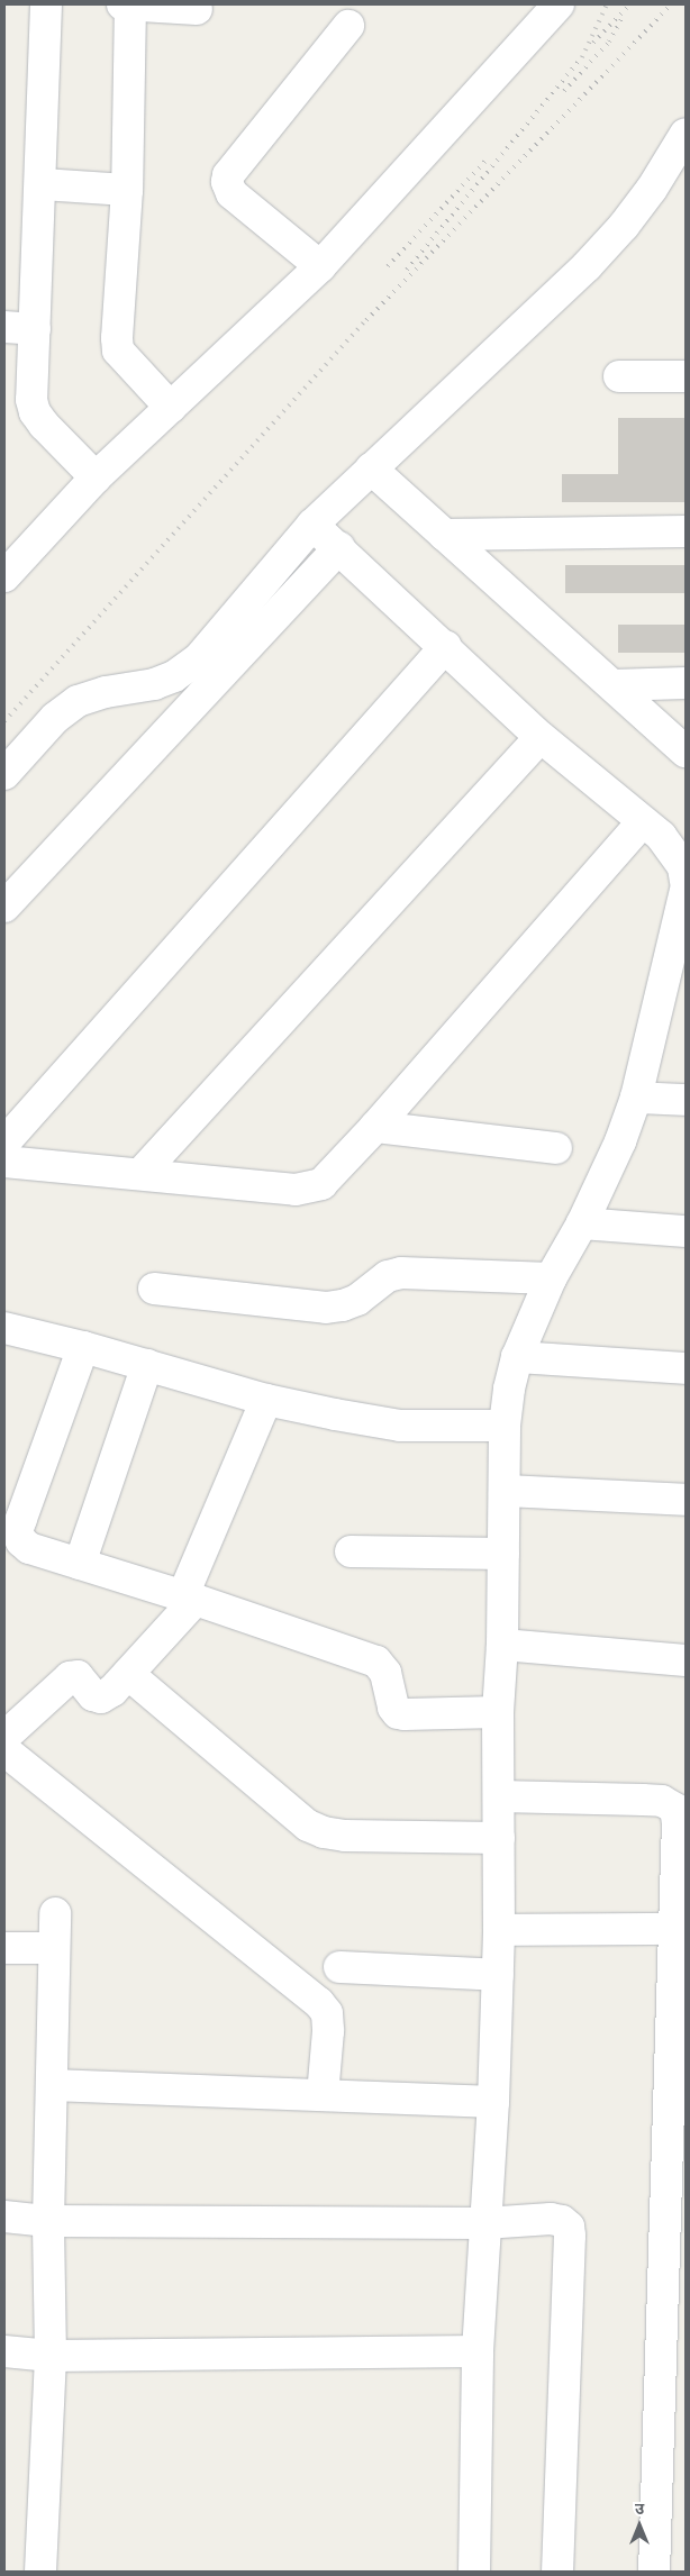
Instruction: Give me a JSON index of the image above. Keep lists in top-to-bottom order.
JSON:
{
  "north": "top"
}
